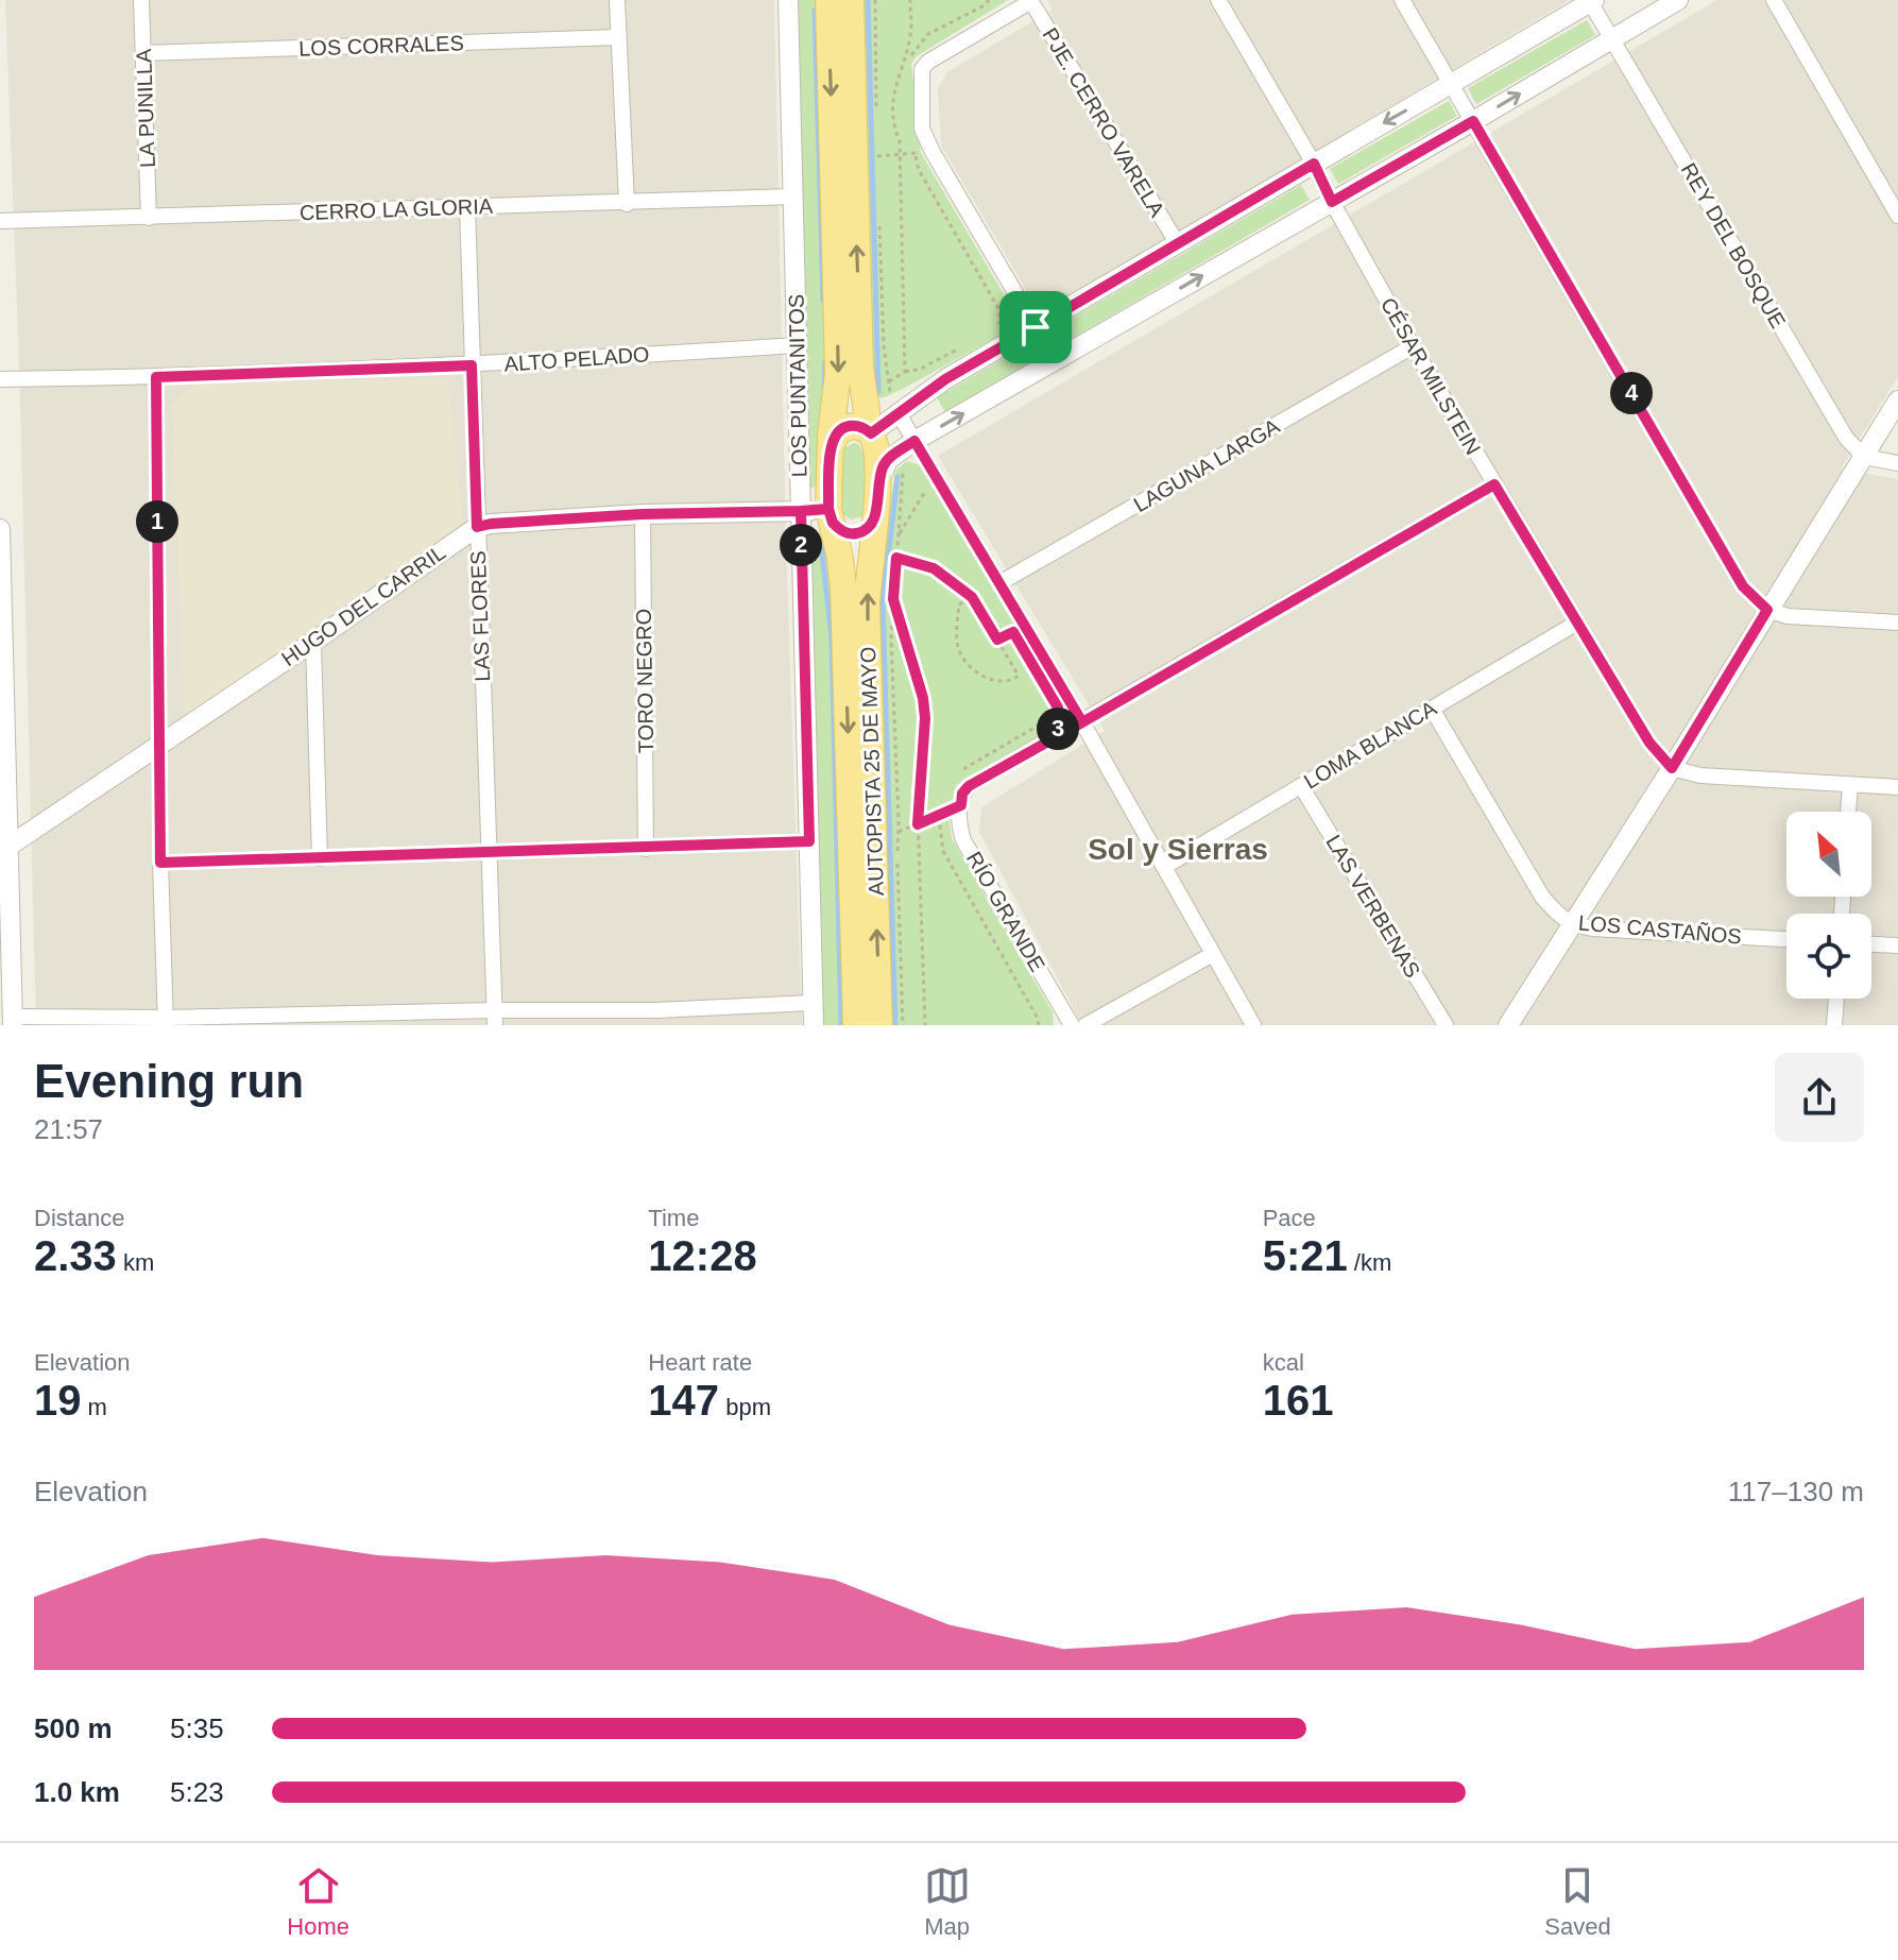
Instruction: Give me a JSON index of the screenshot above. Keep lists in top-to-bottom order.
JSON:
{
  "streets": {
    "main road": ["AUTOPISTA 25 DE MAYO"],
    "street": [
      "LOS CORRALES",
      "LA PUNILLA",
      "PJE. CERRO VARELA",
      "CERRO LA GLORIA",
      "REY DEL BOSQUE",
      "ALTO PELADO",
      "CÉSAR MILSTEIN",
      "LOS PUNTANITOS",
      "LAGUNA LARGA",
      "HUGO DEL CARRIL",
      "LAS FLORES",
      "TORO NEGRO",
      "LOMA BLANCA",
      "LAS VERBENAS",
      "RÍO GRANDE",
      "LOS CASTAÑOS"
    ]
  },
  "crossings": [
    ["LOS CORRALES", "LA PUNILLA"],
    ["LA PUNILLA", "CERRO LA GLORIA"],
    ["CERRO LA GLORIA", "LOS PUNTANITOS"],
    ["CERRO LA GLORIA", "LAS FLORES"],
    ["ALTO PELADO", "LOS PUNTANITOS"],
    ["ALTO PELADO", "LAS FLORES"],
    ["CÉSAR MILSTEIN", "LAGUNA LARGA"],
    ["CÉSAR MILSTEIN", "LOMA BLANCA"],
    ["LOS PUNTANITOS", "HUGO DEL CARRIL"],
    ["HUGO DEL CARRIL", "LAS FLORES"],
    ["HUGO DEL CARRIL", "TORO NEGRO"],
    ["HUGO DEL CARRIL", "AUTOPISTA 25 DE MAYO"],
    ["LOMA BLANCA", "LAS VERBENAS"],
    ["LOMA BLANCA", "LOS CASTAÑOS"]
  ],
  "districts": ["Sol y Sierras"],
  "north": "top left",
  "page": {
    "pins": [
      "4",
      "1",
      "2",
      "3"
    ],
    "heading": ["Evening run", "21:57"],
    "stats": [
      ["Distance", "2.33 km"],
      ["Time", "12:28"],
      ["Pace", "5:21 /km"],
      ["Elevation", "19 m"],
      ["Heart rate", "147 bpm"],
      ["kcal", "161"]
    ],
    "chart": ["Elevation", "117–130 m"],
    "list": [
      {
        "name": "500 m",
        "note": "5:35"
      },
      {
        "name": "1.0 km",
        "note": "5:23"
      }
    ],
    "tabs": ["Home", "Map", "Saved"]
  }
}
